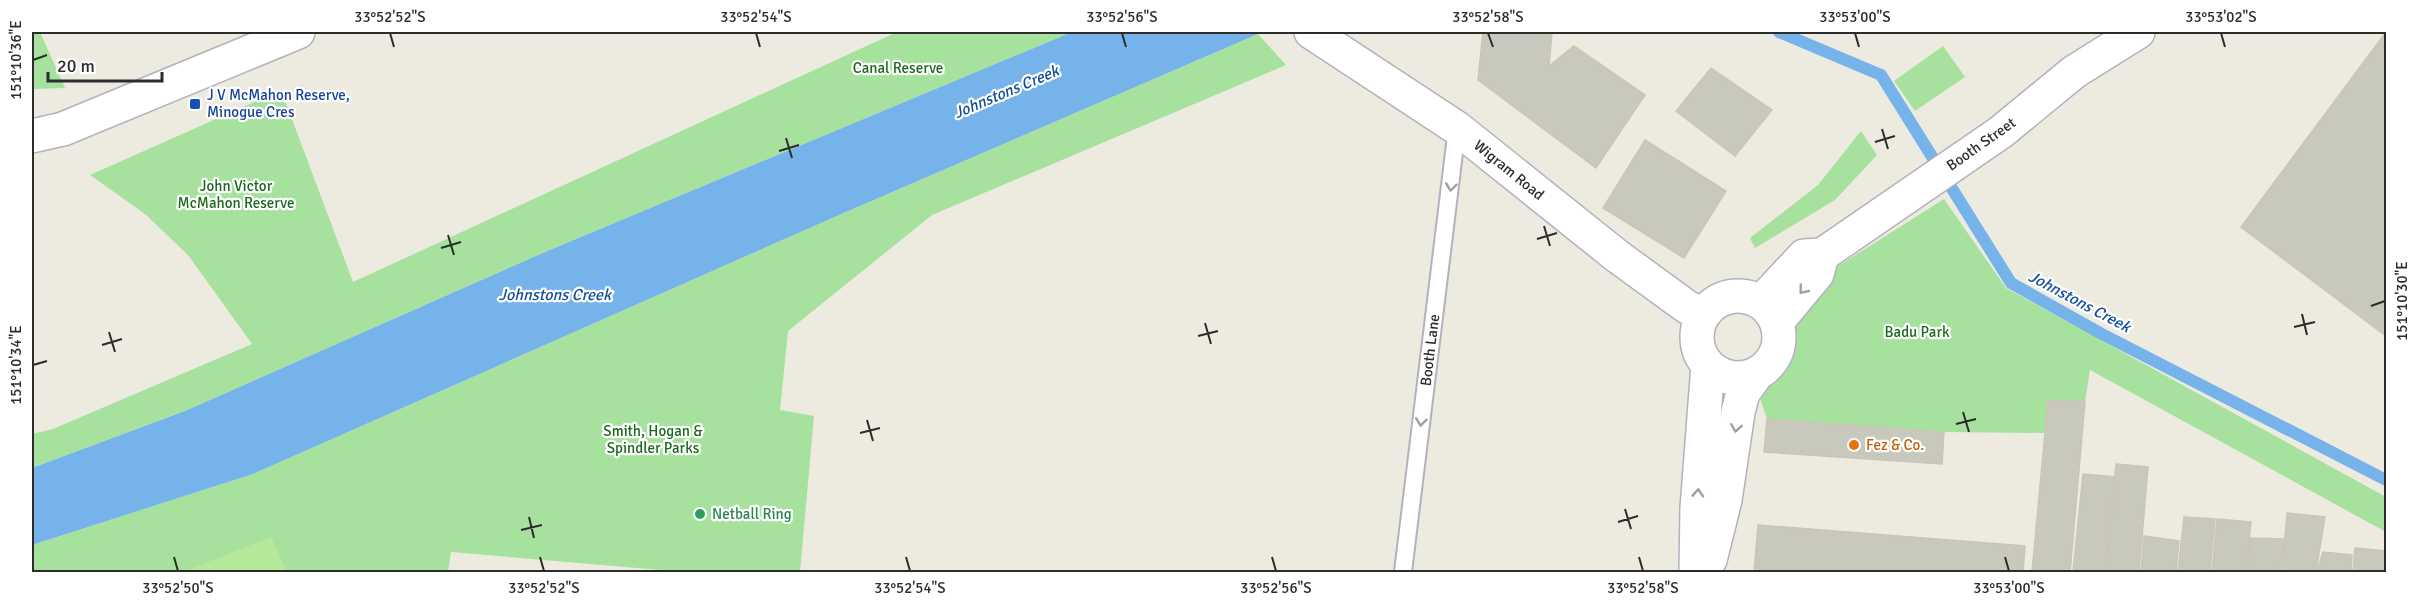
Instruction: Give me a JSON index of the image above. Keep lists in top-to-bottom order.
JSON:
{
  "streets": {
    "main road": ["Booth Street", "Wigram Road"],
    "lane": ["Booth Lane"]
  },
  "crossings": [
    ["Booth Street", "Wigram Road"],
    ["Wigram Road", "Booth Lane"]
  ],
  "one_way": ["Booth Lane"],
  "water": ["Johnstons Creek"],
  "parks": [
    "Canal Reserve",
    "John Victor McMahon Reserve",
    "Badu Park",
    "Smith, Hogan & Spindler Parks"
  ],
  "places": {
    "transit": ["J V McMahon Reserve, Minogue Cres"],
    "other": ["Fez & Co.", "Netball Ring"]
  },
  "scale_bar": "20 m",
  "coordinates": [
    "33°52'52\"S",
    "33°52'54\"S",
    "33°52'56\"S",
    "33°52'58\"S",
    "33°53'00\"S",
    "33°53'02\"S",
    "151°10'36\"E",
    "151°10'30\"E",
    "151°10'34\"E",
    "33°52'50\"S"
  ]
}
